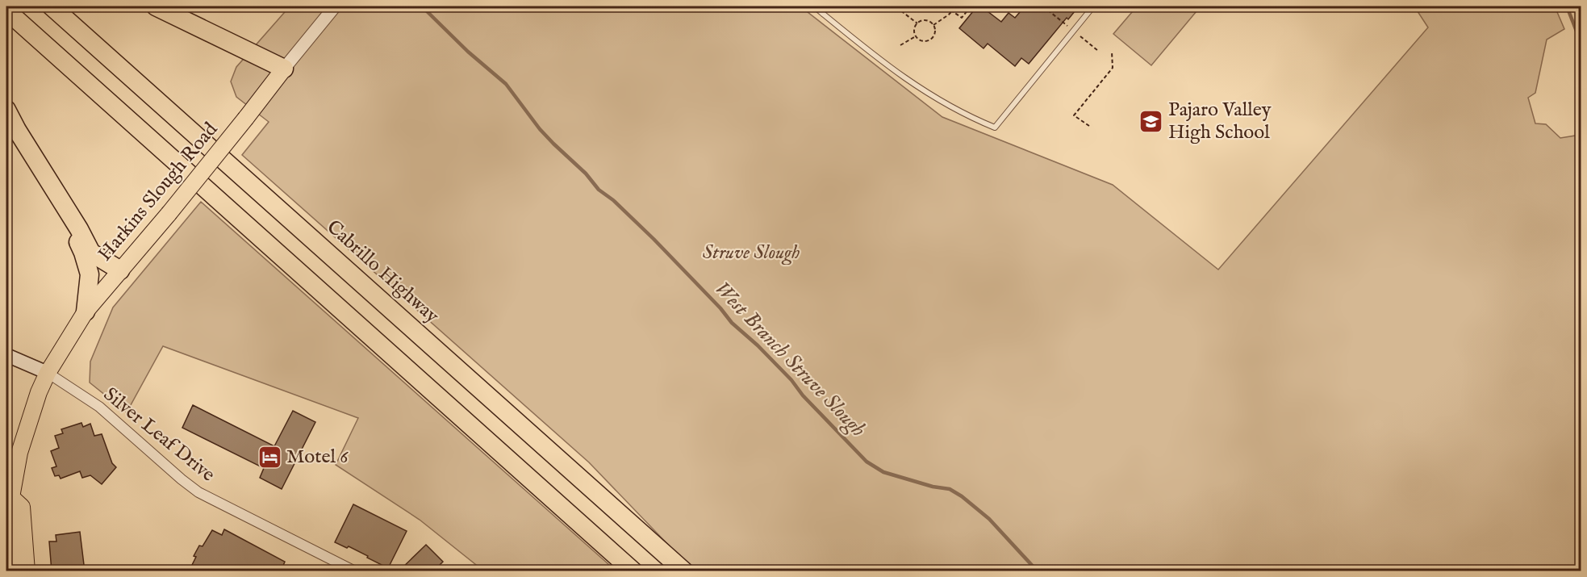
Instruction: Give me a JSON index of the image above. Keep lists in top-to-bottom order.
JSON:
{
  "streets": {
    "highway": ["Cabrillo Highway"],
    "main road": ["Harkins Slough Road"],
    "street": ["Silver Leaf Drive"]
  },
  "crossings": [
    ["Harkins Slough Road", "Silver Leaf Drive"]
  ],
  "water": ["West Branch Struve Slough"],
  "parks": ["Struve Slough"],
  "places": {
    "school or university": ["Pajaro Valley High School"],
    "hotel": ["Motel 6"]
  }
}
